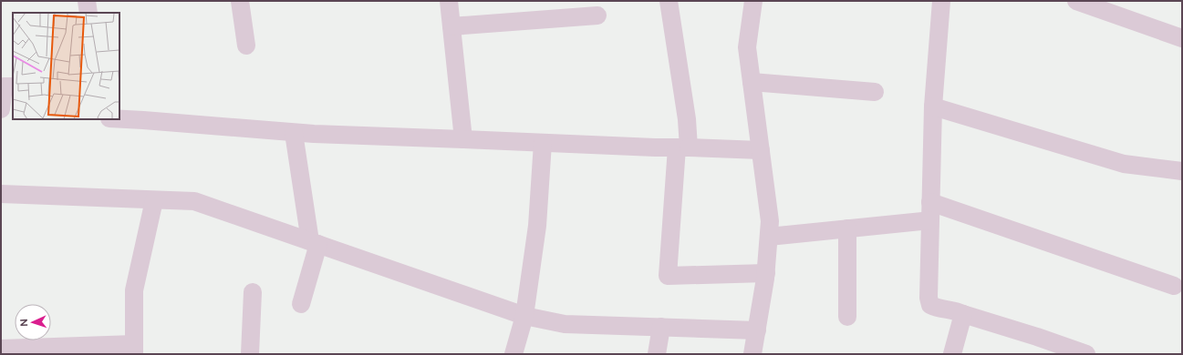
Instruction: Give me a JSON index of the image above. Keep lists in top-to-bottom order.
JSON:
{
  "north": "left"
}
